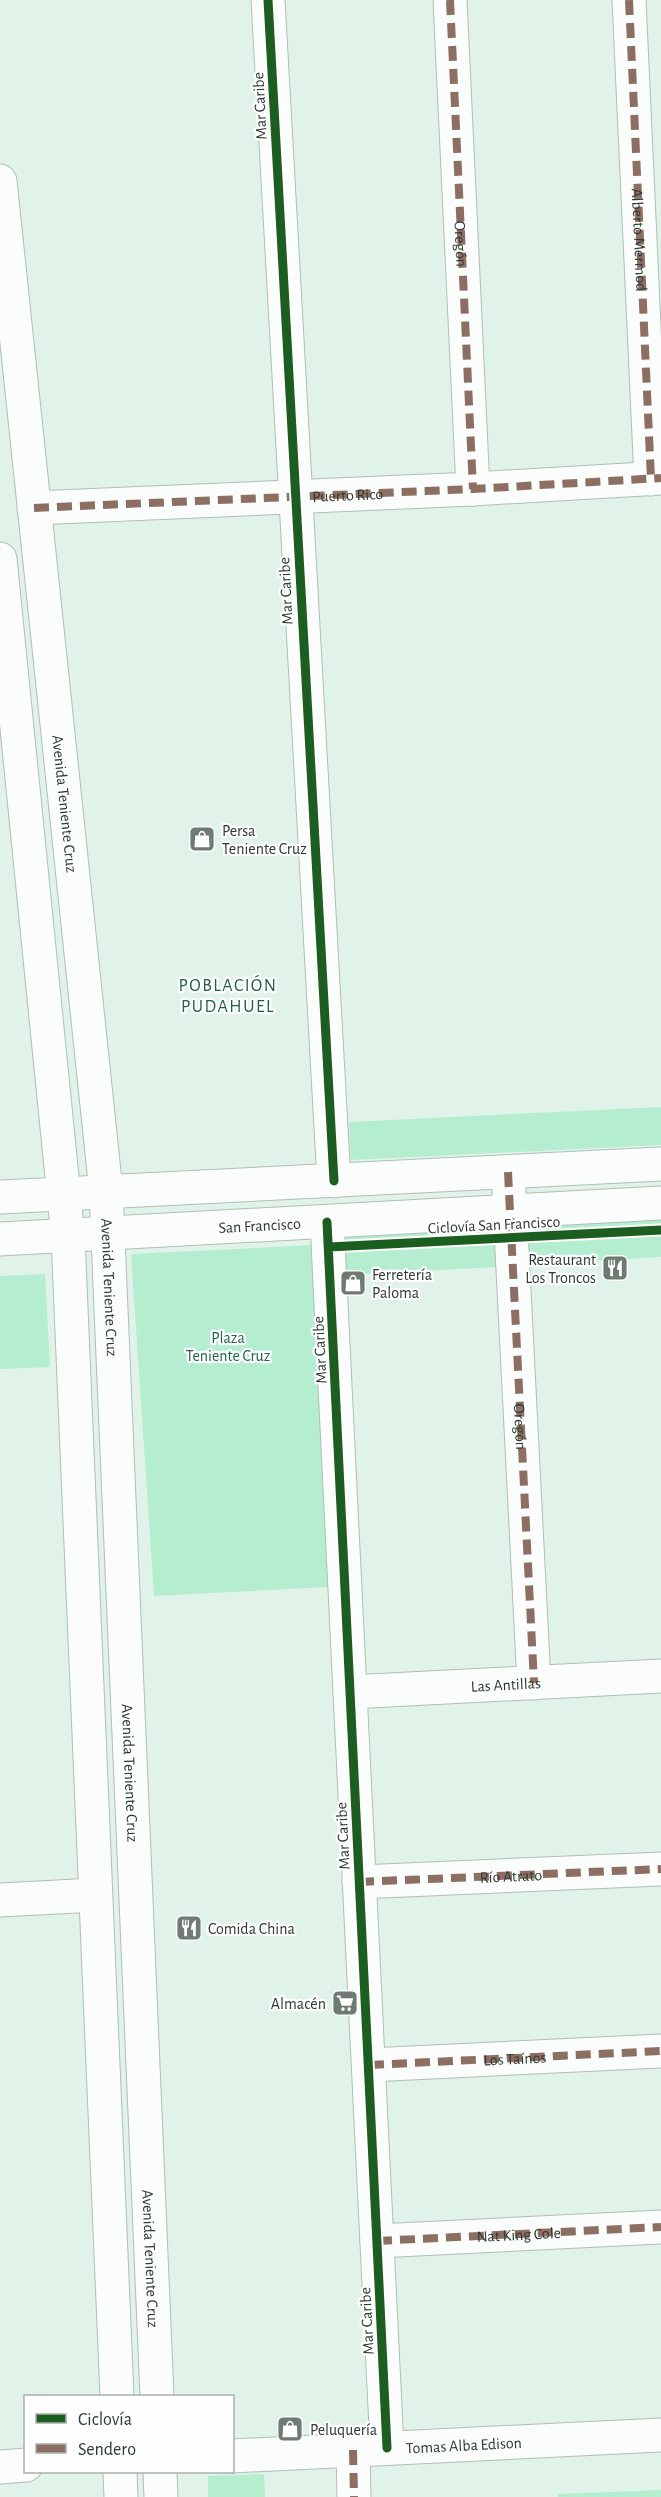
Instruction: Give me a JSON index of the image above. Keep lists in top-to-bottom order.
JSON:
{
  "streets": {
    "street": [
      "Mar Caribe",
      "Alberto Mermod",
      "Oregón",
      "Puerto Rico",
      "Avenida Teniente Cruz",
      "San Francisco",
      "Las Antillas",
      "Río Atrato",
      "Los Taínos",
      "Nat King Cole",
      "Tomas Alba Edison"
    ],
    "cycle path": ["Ciclovía San Francisco"]
  },
  "crossings": [
    ["Mar Caribe", "Puerto Rico"],
    ["Mar Caribe", "San Francisco"],
    ["Mar Caribe", "Las Antillas"],
    ["Mar Caribe", "Río Atrato"],
    ["Mar Caribe", "Los Taínos"],
    ["Mar Caribe", "Nat King Cole"],
    ["Mar Caribe", "Tomas Alba Edison"],
    ["Alberto Mermod", "Puerto Rico"],
    ["Oregón", "Puerto Rico"],
    ["Oregón", "San Francisco"],
    ["Oregón", "Las Antillas"],
    ["Puerto Rico", "Avenida Teniente Cruz"],
    ["Avenida Teniente Cruz", "San Francisco"]
  ],
  "districts": ["POBLACIÓN PUDAHUEL"],
  "parks": ["Plaza Teniente Cruz"],
  "places": {
    "shop": ["Persa Teniente Cruz", "Ferretería Paloma", "Peluquería"],
    "restaurant": ["Restaurant Los Troncos", "Comida China"],
    "supermarket": ["Almacén"]
  },
  "legend": ["Ciclovía", "Sendero"]
}
